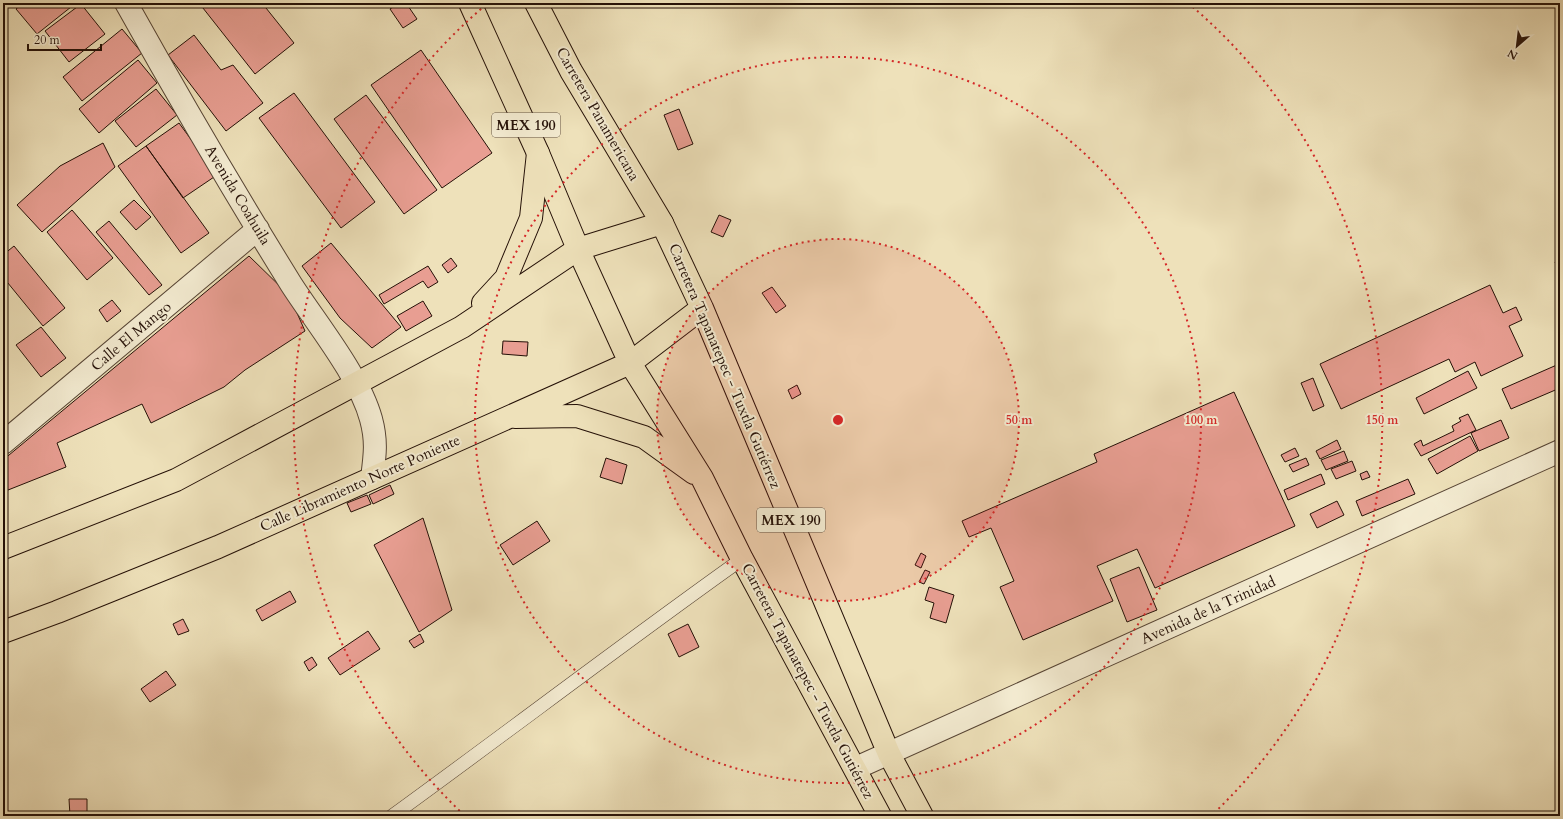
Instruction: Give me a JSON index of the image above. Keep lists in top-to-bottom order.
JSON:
{
  "streets": {
    "main road": [
      "Carretera Panamericana",
      "MEX 190",
      "Carretera Tapanatepec - Tuxtla Gutiérrez",
      "Calle Libramiento Norte Poniente"
    ],
    "street": ["Avenida Coahuila", "Calle El Mango", "Avenida de la Trinidad"]
  },
  "crossings": [
    ["Carretera Panamericana", "Carretera Tapanatepec - Tuxtla Gutiérrez"],
    ["MEX 190", "Carretera Tapanatepec - Tuxtla Gutiérrez"],
    ["Avenida Coahuila", "Calle El Mango"],
    ["Avenida Coahuila", "Calle Libramiento Norte Poniente"],
    ["Carretera Tapanatepec - Tuxtla Gutiérrez", "Calle Libramiento Norte Poniente"],
    ["Carretera Tapanatepec - Tuxtla Gutiérrez", "Avenida de la Trinidad"]
  ],
  "scale_bar": "20 m",
  "north": "bottom left",
  "rings": ["50 m", "100 m", "150 m"]
}
